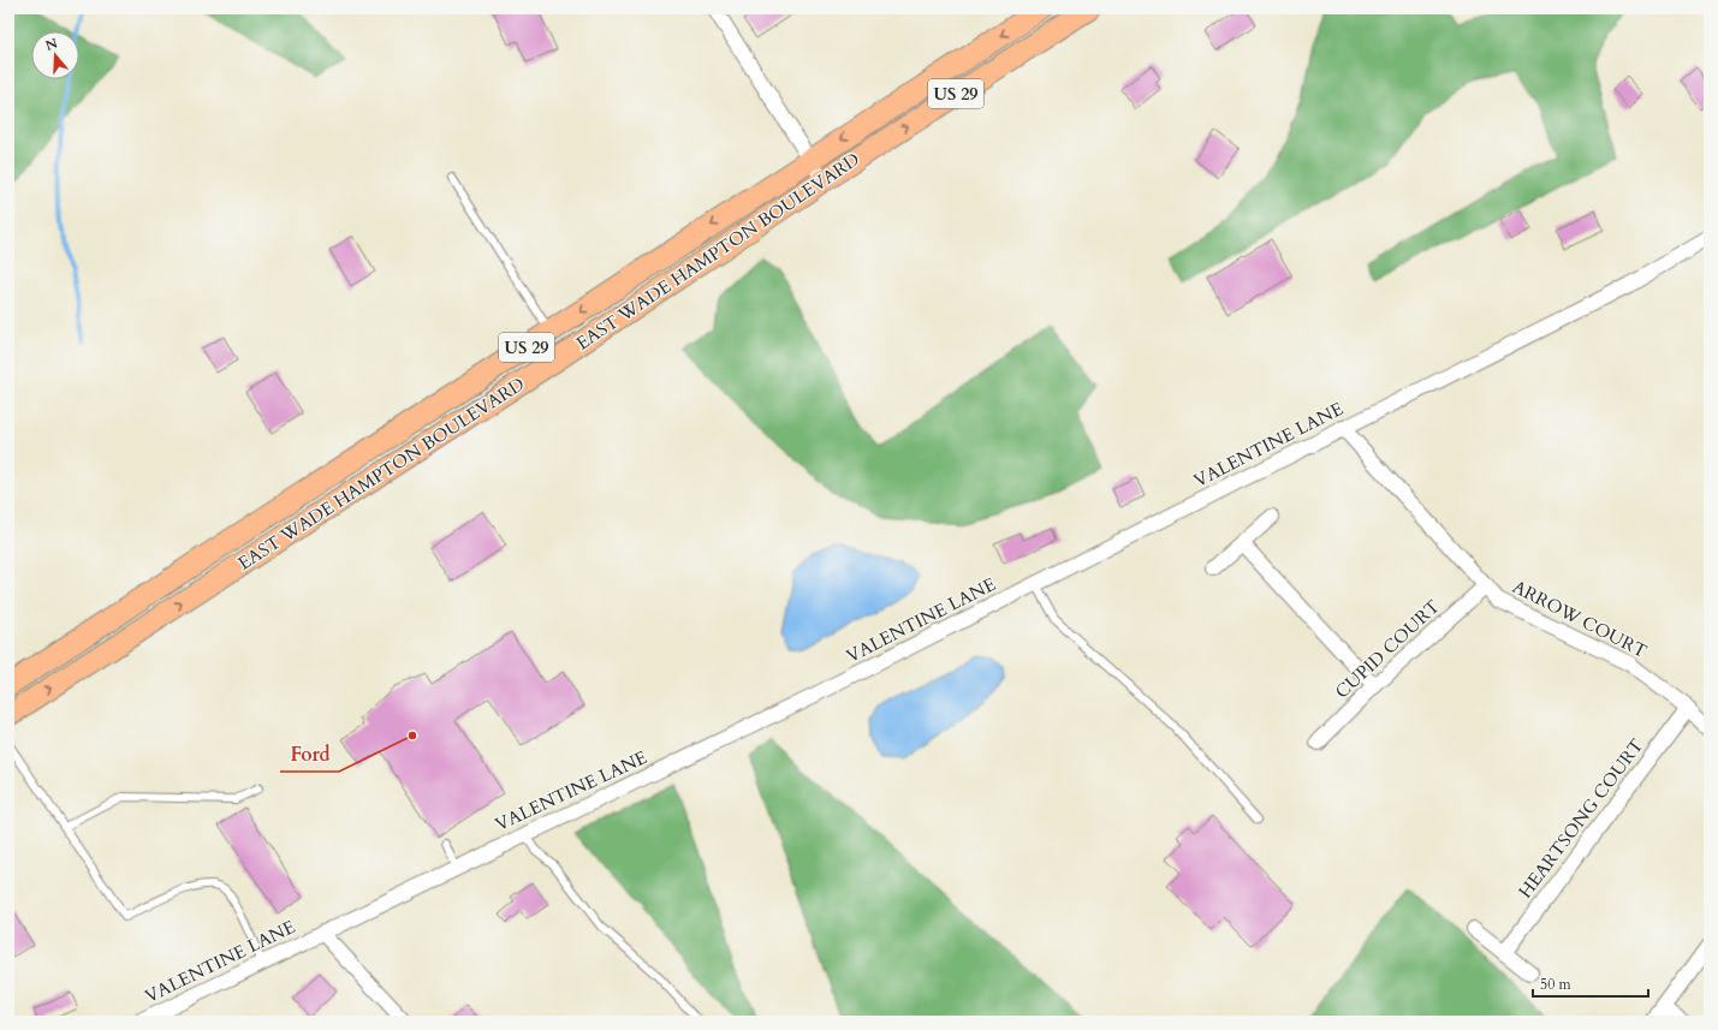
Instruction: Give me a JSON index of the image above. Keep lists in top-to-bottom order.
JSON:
{
  "streets": {
    "main road": ["US 29", "EAST WADE HAMPTON BOULEVARD"],
    "street": [
      "VALENTINE LANE",
      "ARROW COURT",
      "CUPID COURT",
      "HEARTSONG COURT"
    ]
  },
  "crossings": [
    ["VALENTINE LANE", "ARROW COURT"],
    ["ARROW COURT", "CUPID COURT"],
    ["ARROW COURT", "HEARTSONG COURT"]
  ],
  "places": ["Ford"],
  "scale_bar": "50 m",
  "north": "top"
}
